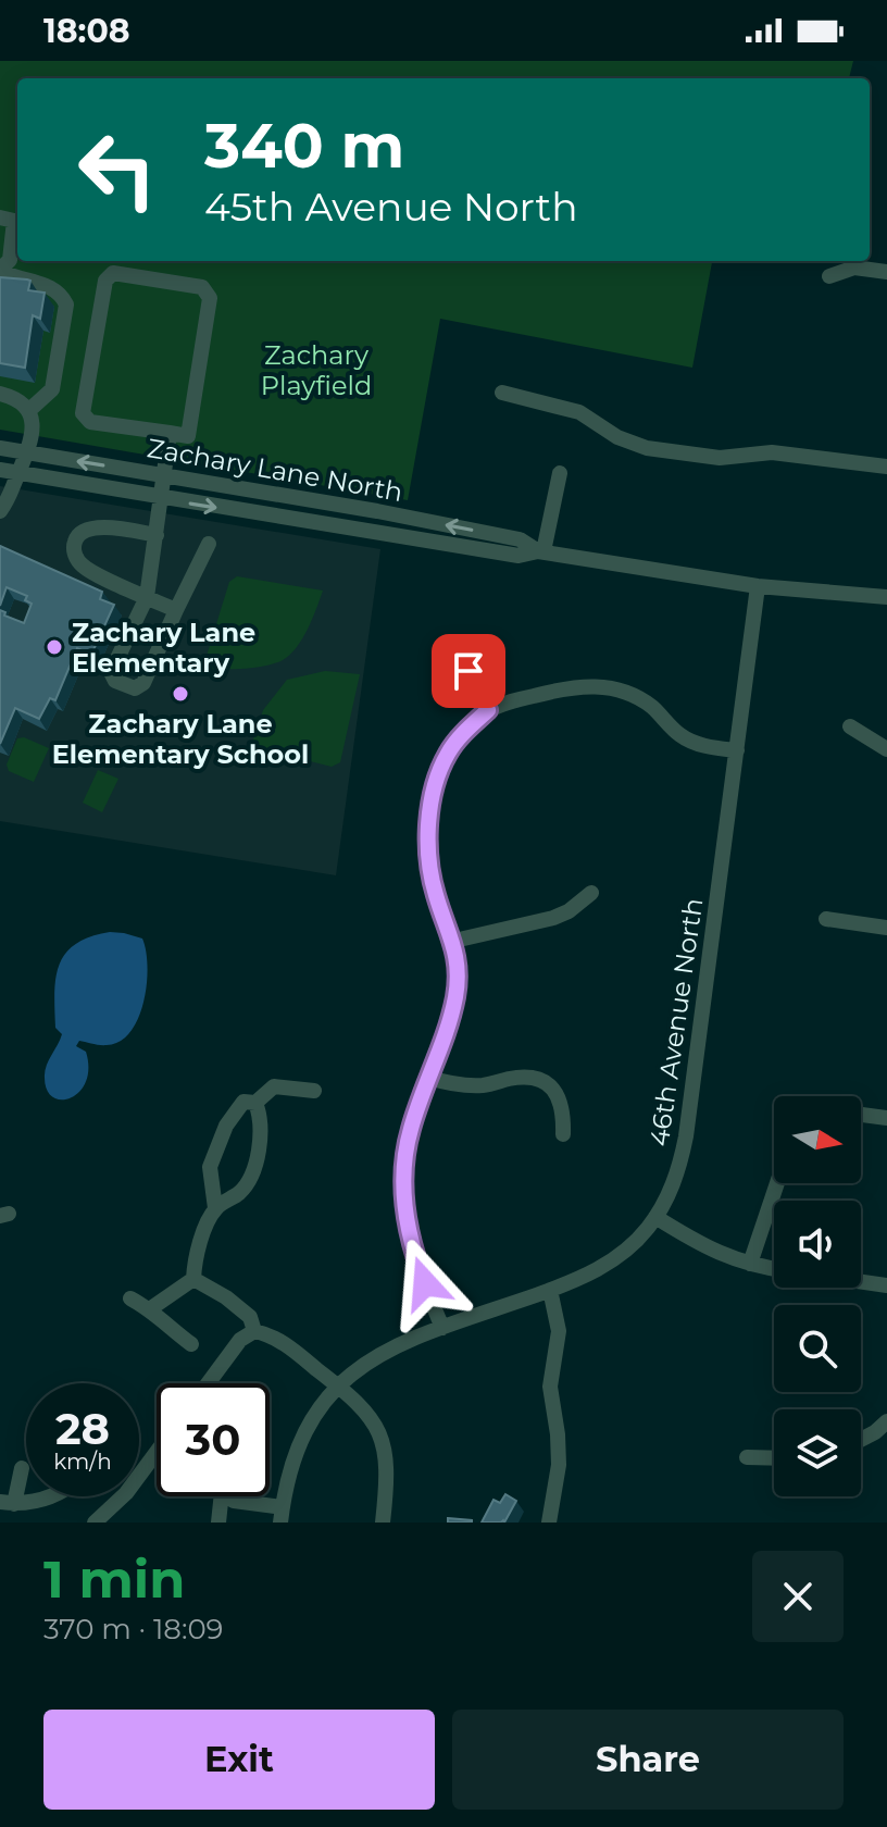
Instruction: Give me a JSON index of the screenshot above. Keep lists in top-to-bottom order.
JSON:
{
  "streets": {
    "street": ["Zachary Lane North", "46th Avenue North"]
  },
  "crossings": [
    ["Zachary Lane North", "46th Avenue North"]
  ],
  "parks": ["Zachary Playfield"],
  "places": ["Zachary Lane Elementary", "Zachary Lane Elementary School"],
  "north": "right",
  "page": {
    "status": "18:08",
    "turn": ["340 m", "45th Avenue North"],
    "speed": "28 km/h",
    "limit": "30",
    "heading": ["1 min", "370 m · 18:09"],
    "buttons": ["Exit", "Share"]
  }
}
